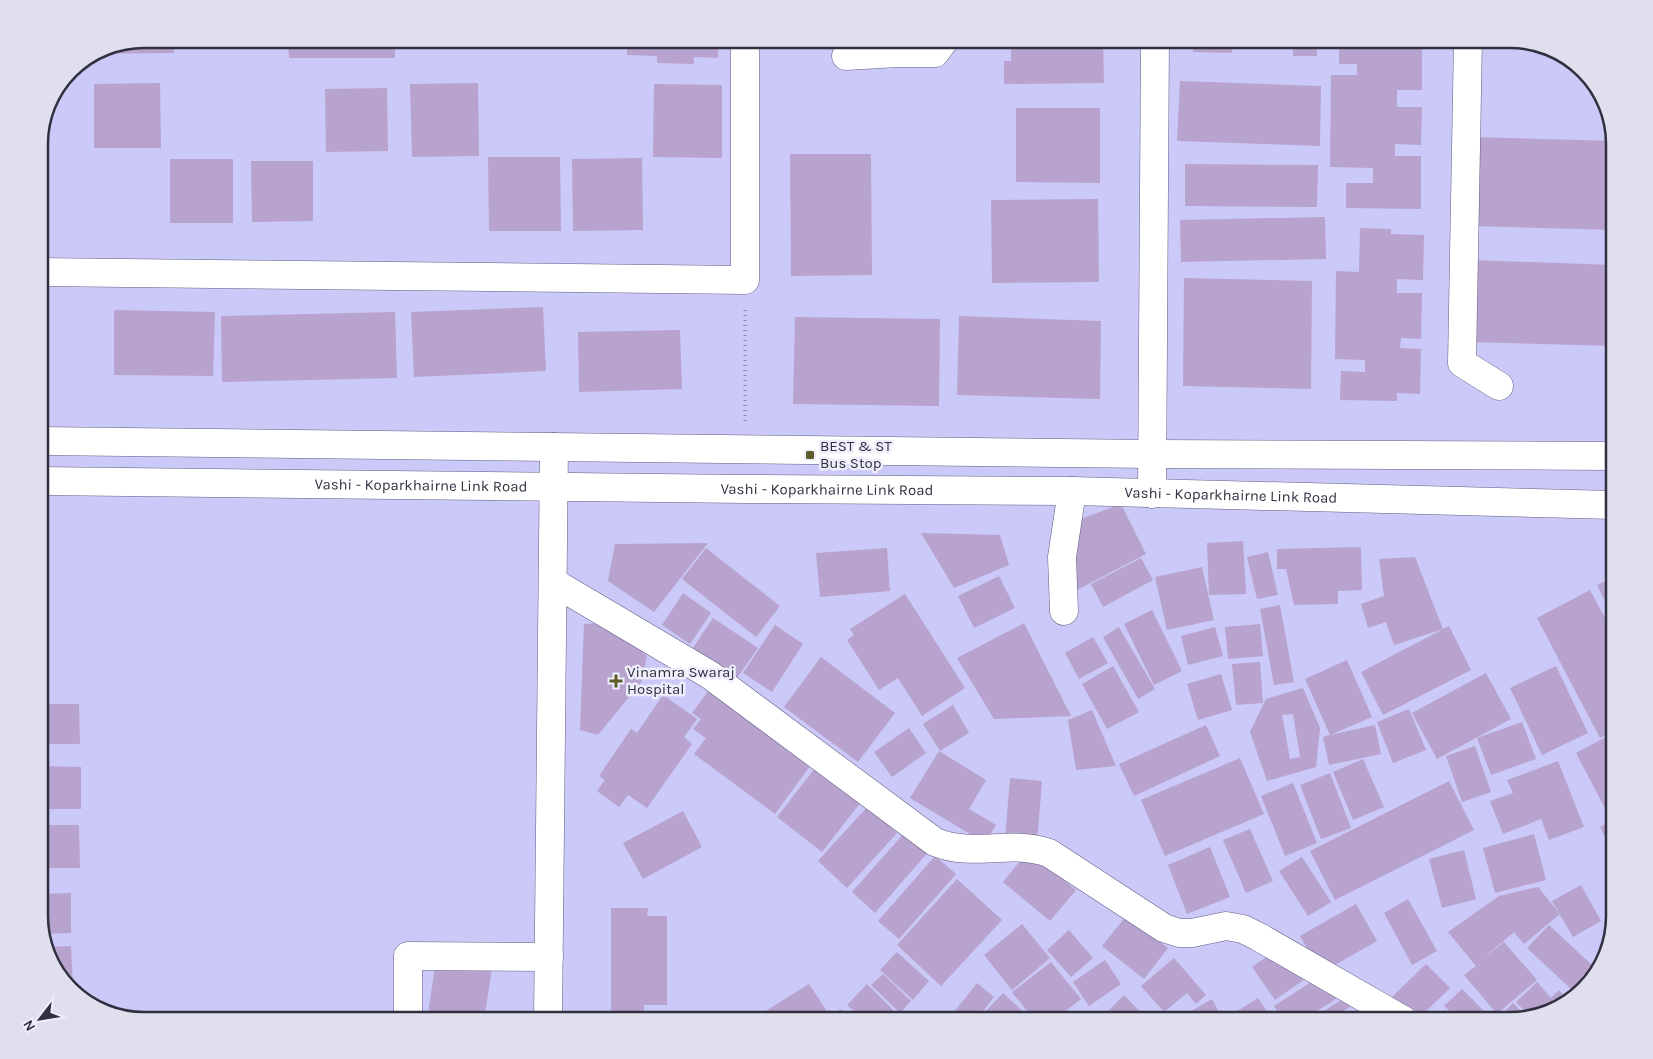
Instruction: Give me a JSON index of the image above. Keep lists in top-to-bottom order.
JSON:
{
  "streets": {
    "street": ["Vashi - Koparkhairne Link Road"]
  },
  "places": {
    "transit": ["BEST & ST Bus Stop"],
    "health": ["Vinamra Swaraj Hospital"]
  },
  "north": "bottom left"
}
